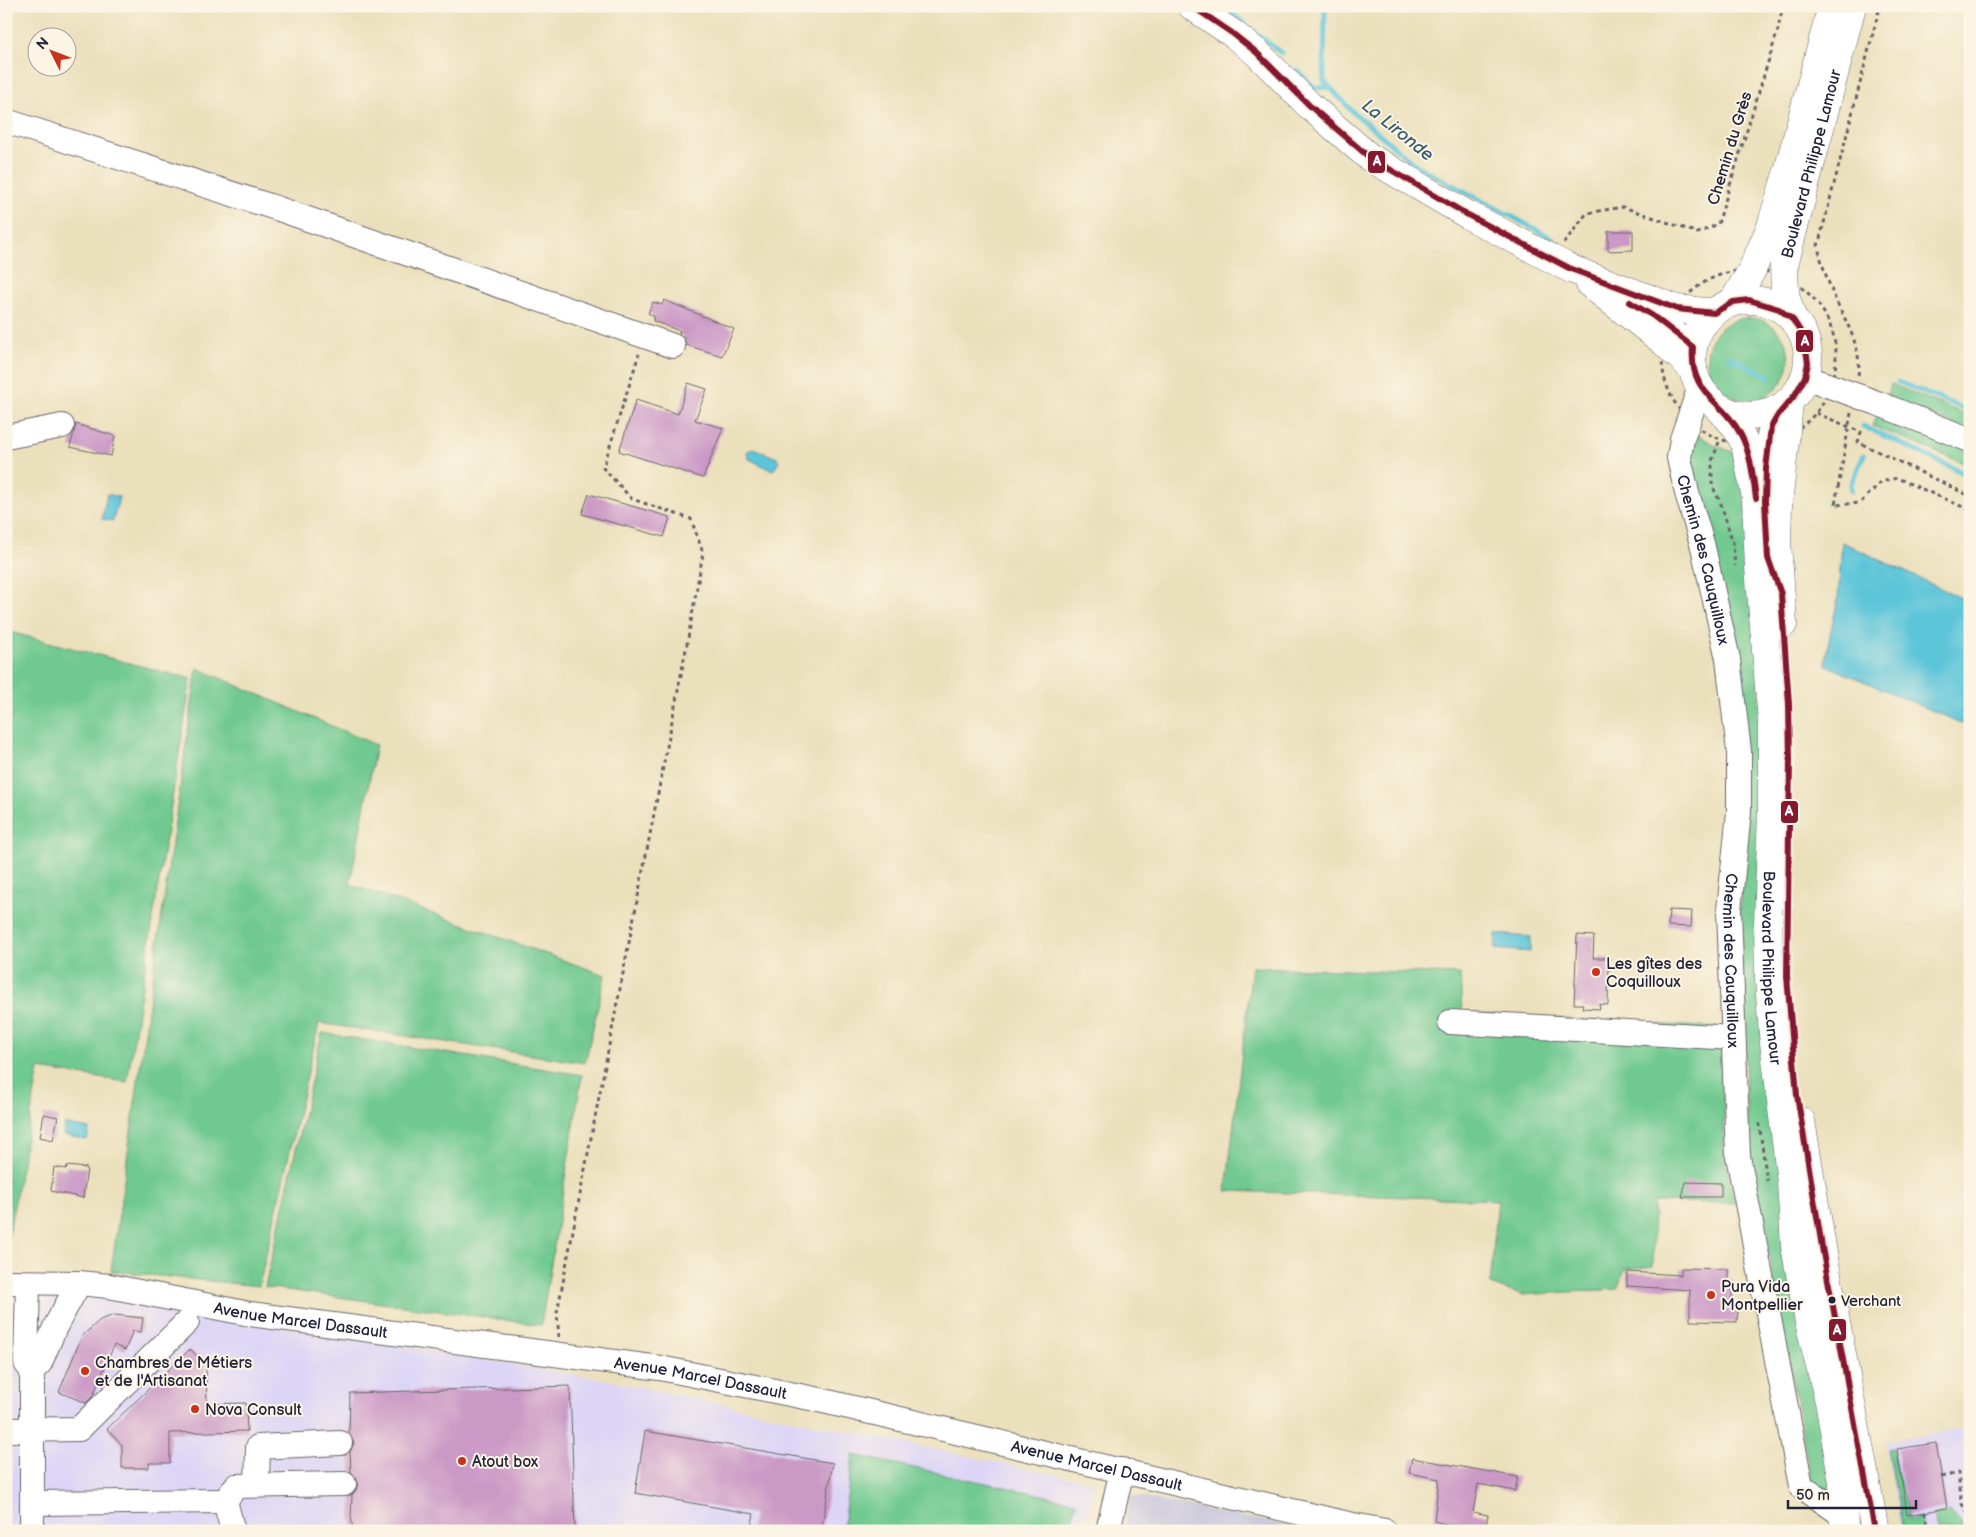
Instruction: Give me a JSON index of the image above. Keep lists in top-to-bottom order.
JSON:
{
  "streets": {
    "main road": ["Boulevard Philippe Lamour"],
    "street": ["Chemin des Cauquilloux", "Avenue Marcel Dassault"],
    "path": ["Chemin du Grès"]
  },
  "crossings": [
    ["Boulevard Philippe Lamour", "Chemin des Cauquilloux"]
  ],
  "water": ["La Lironde"],
  "places": [
    "Les gîtes des Coquilloux",
    "Pura Vida Montpellier",
    "Verchant",
    "Chambres de Métiers et de l'Artisanat",
    "Nova Consult",
    "Atout box"
  ],
  "lines": ["transit line A"],
  "scale_bar": "50 m",
  "north": "top left"
}
